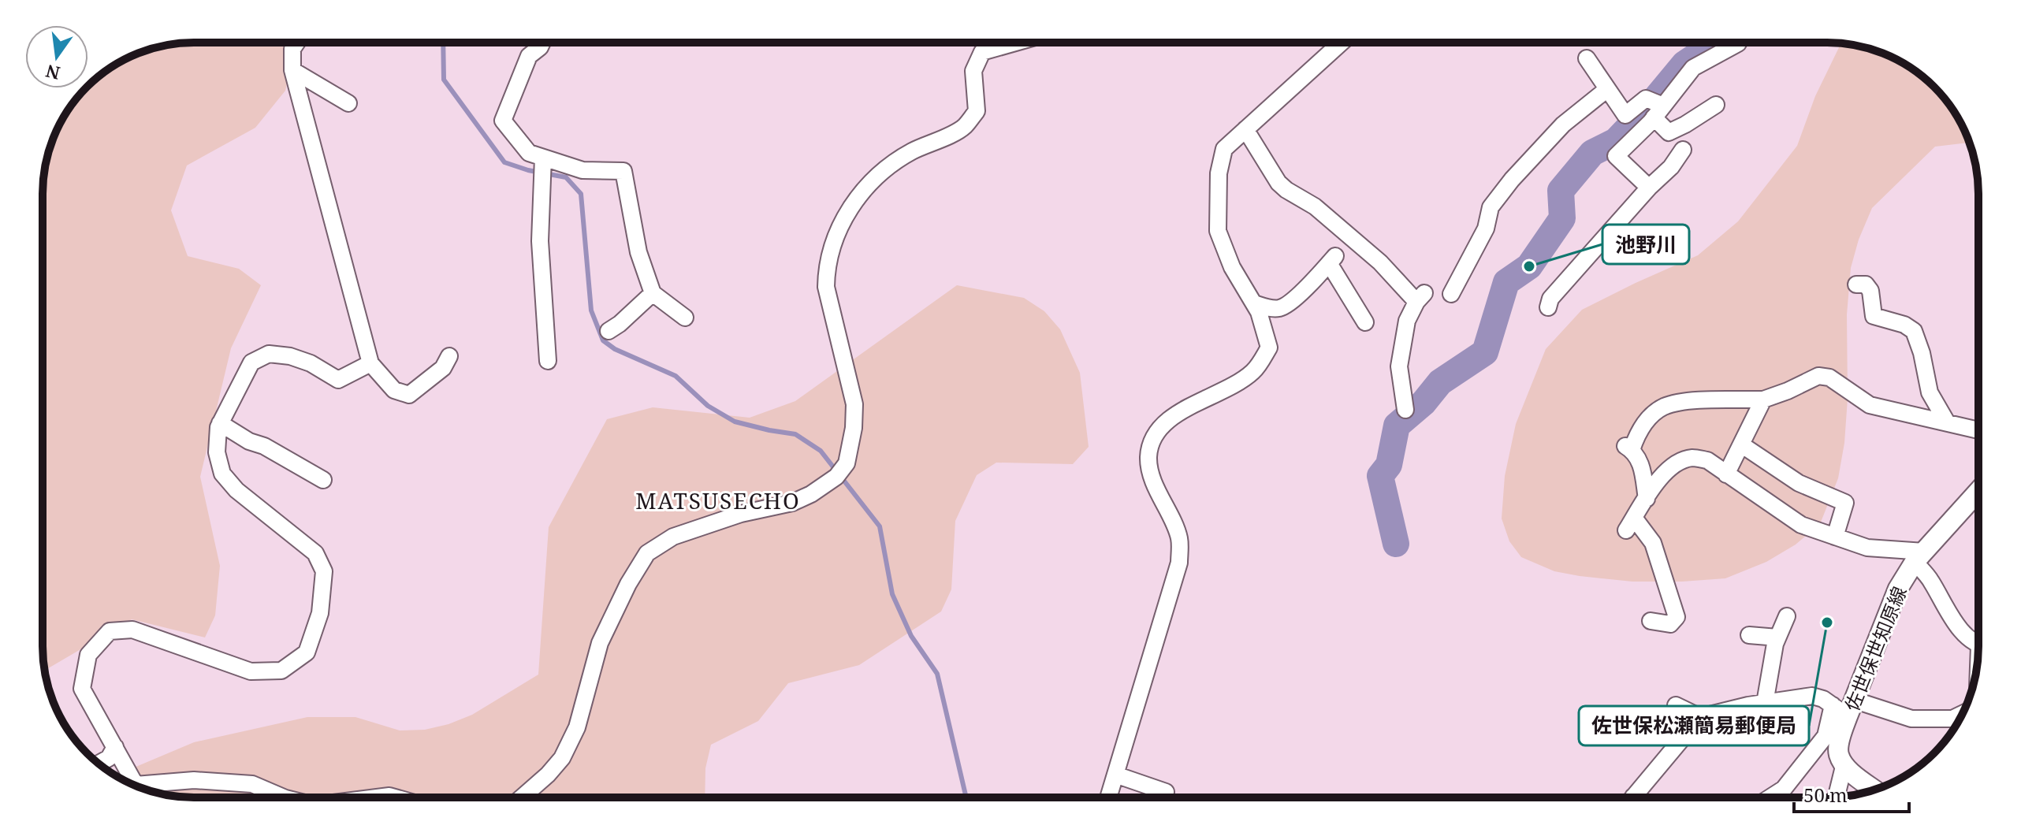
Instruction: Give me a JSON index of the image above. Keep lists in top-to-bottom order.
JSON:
{
  "streets": {
    "main road": ["佐世保世知原線"]
  },
  "districts": ["MATSUSECHO"],
  "places": ["池野川", "佐世保松瀬簡易郵便局"],
  "scale_bar": "50 m",
  "north": "bottom"
}
